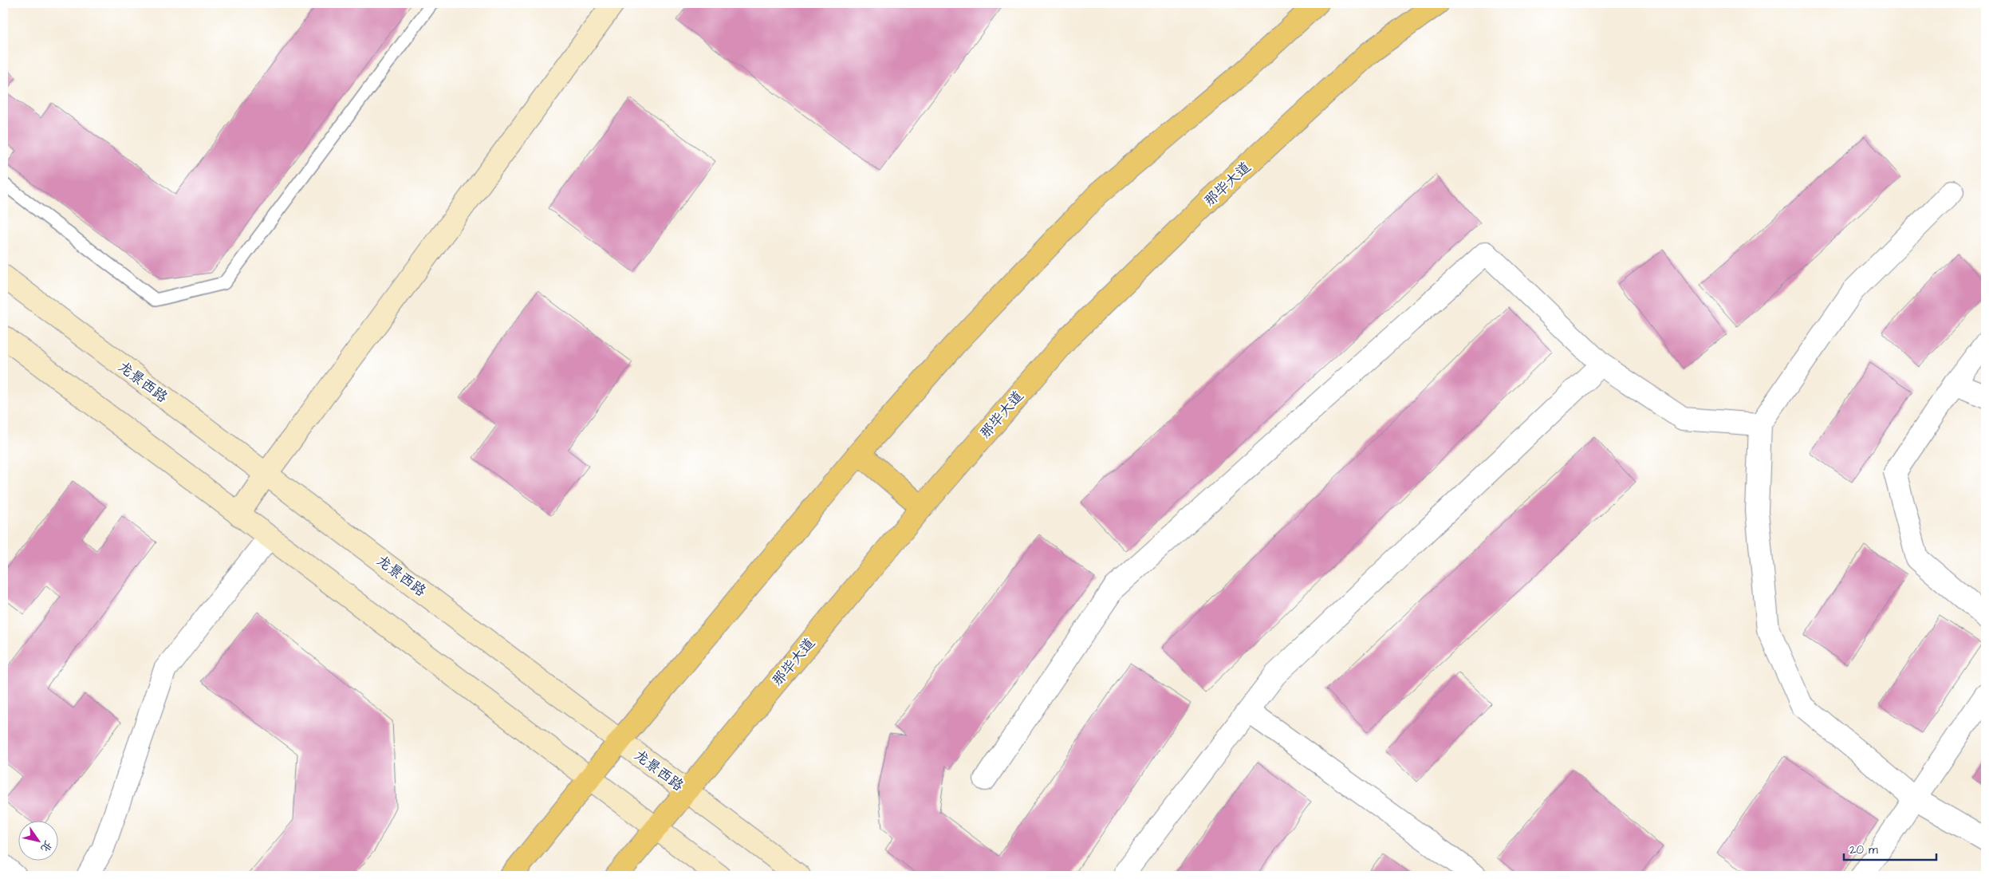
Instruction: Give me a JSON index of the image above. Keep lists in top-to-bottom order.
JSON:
{
  "streets": {
    "main road": ["那毕大道", "龙景西路"]
  },
  "crossings": [
    ["那毕大道", "龙景西路"]
  ],
  "scale_bar": "20 m",
  "north": "bottom right"
}
